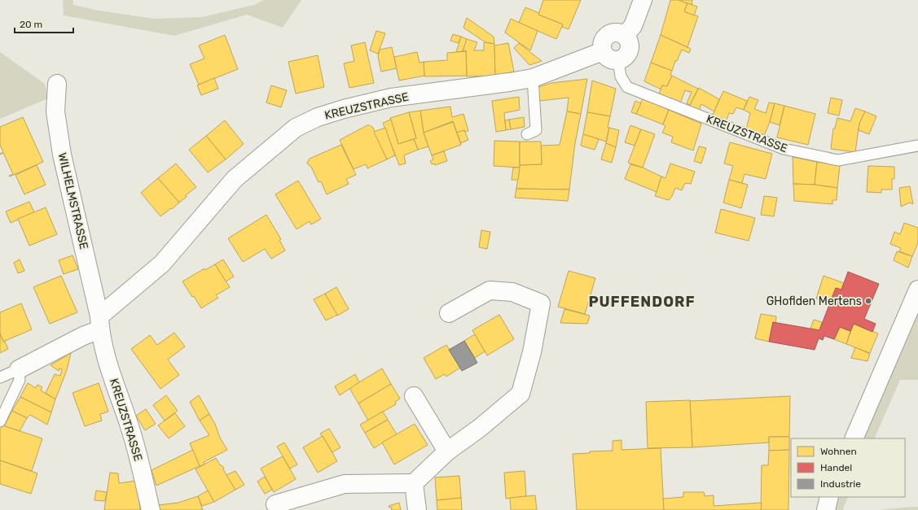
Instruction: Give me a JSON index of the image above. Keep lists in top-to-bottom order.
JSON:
{
  "streets": {
    "street": ["KREUZSTRASSE", "WILHELMSTRASSE"]
  },
  "crossings": [
    ["KREUZSTRASSE", "WILHELMSTRASSE"]
  ],
  "districts": ["PUFFENDORF"],
  "places": ["GHoflden Mertens"],
  "legend": ["Wohnen", "Handel", "Industrie"],
  "scale_bar": "20 m"
}
